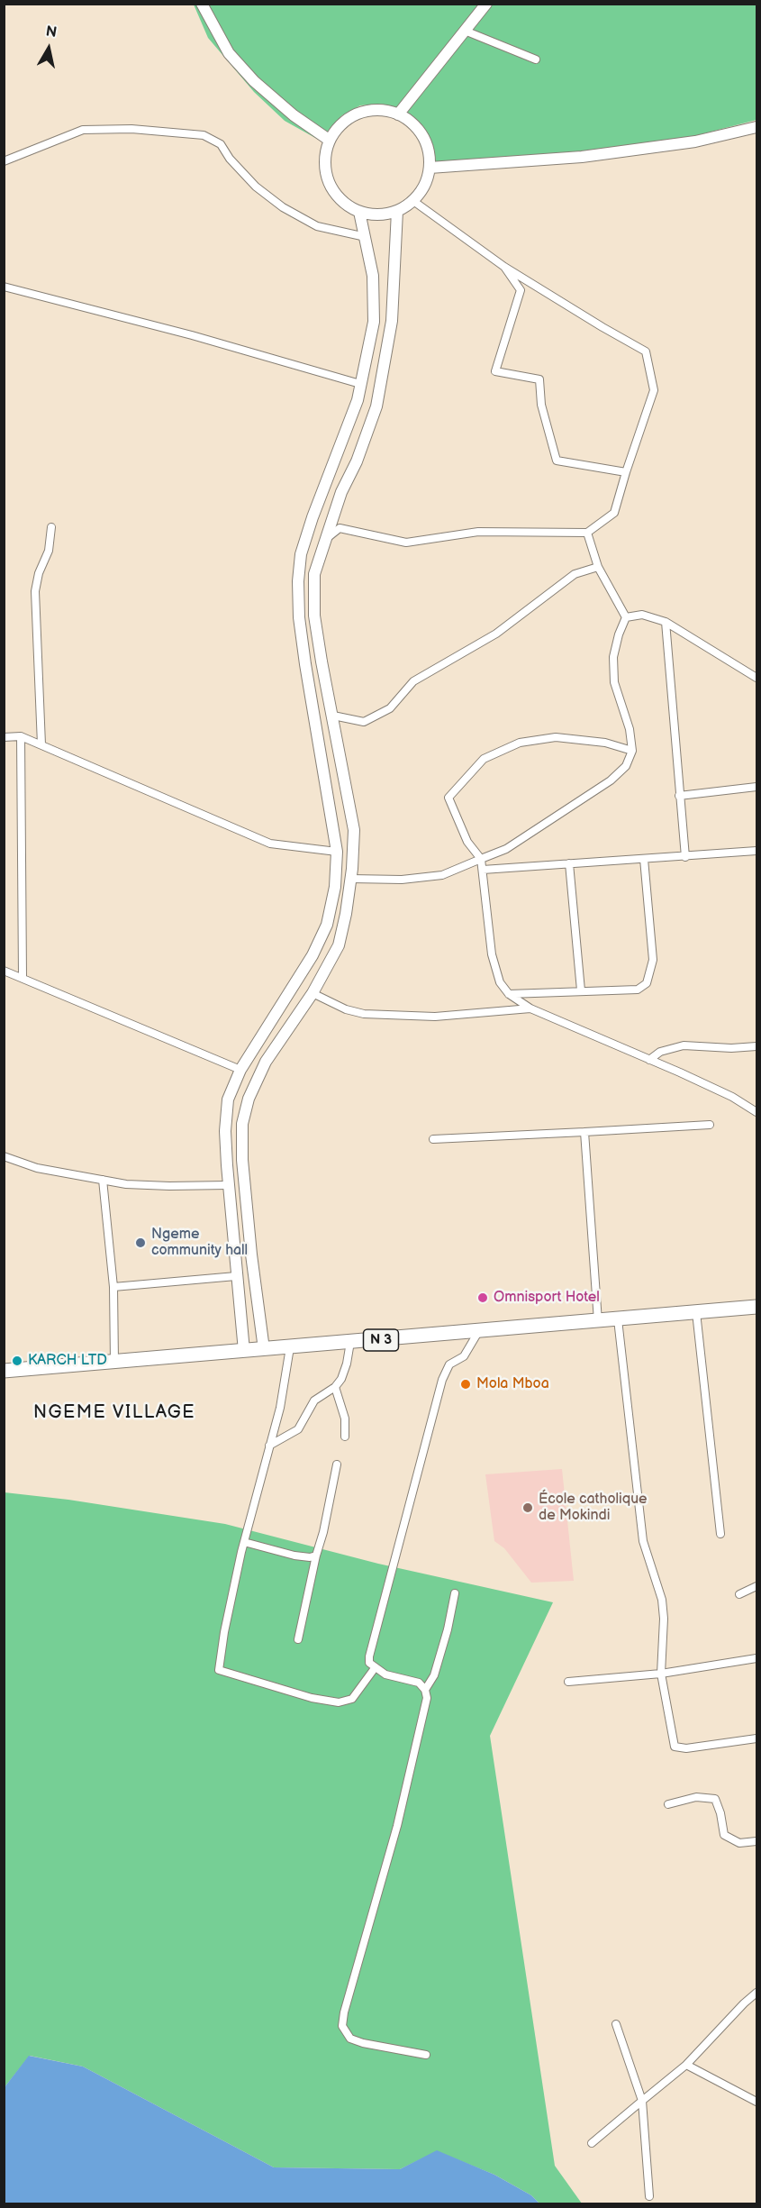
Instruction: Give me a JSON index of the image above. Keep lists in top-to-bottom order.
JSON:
{
  "streets": {
    "highway": ["N 3"]
  },
  "districts": ["NGEME VILLAGE"],
  "places": [
    "Ngeme community hall",
    "Omnisport Hotel",
    "KARCH LTD",
    "Mola Mboa",
    "École catholique de Mokindi"
  ],
  "north": "top"
}
